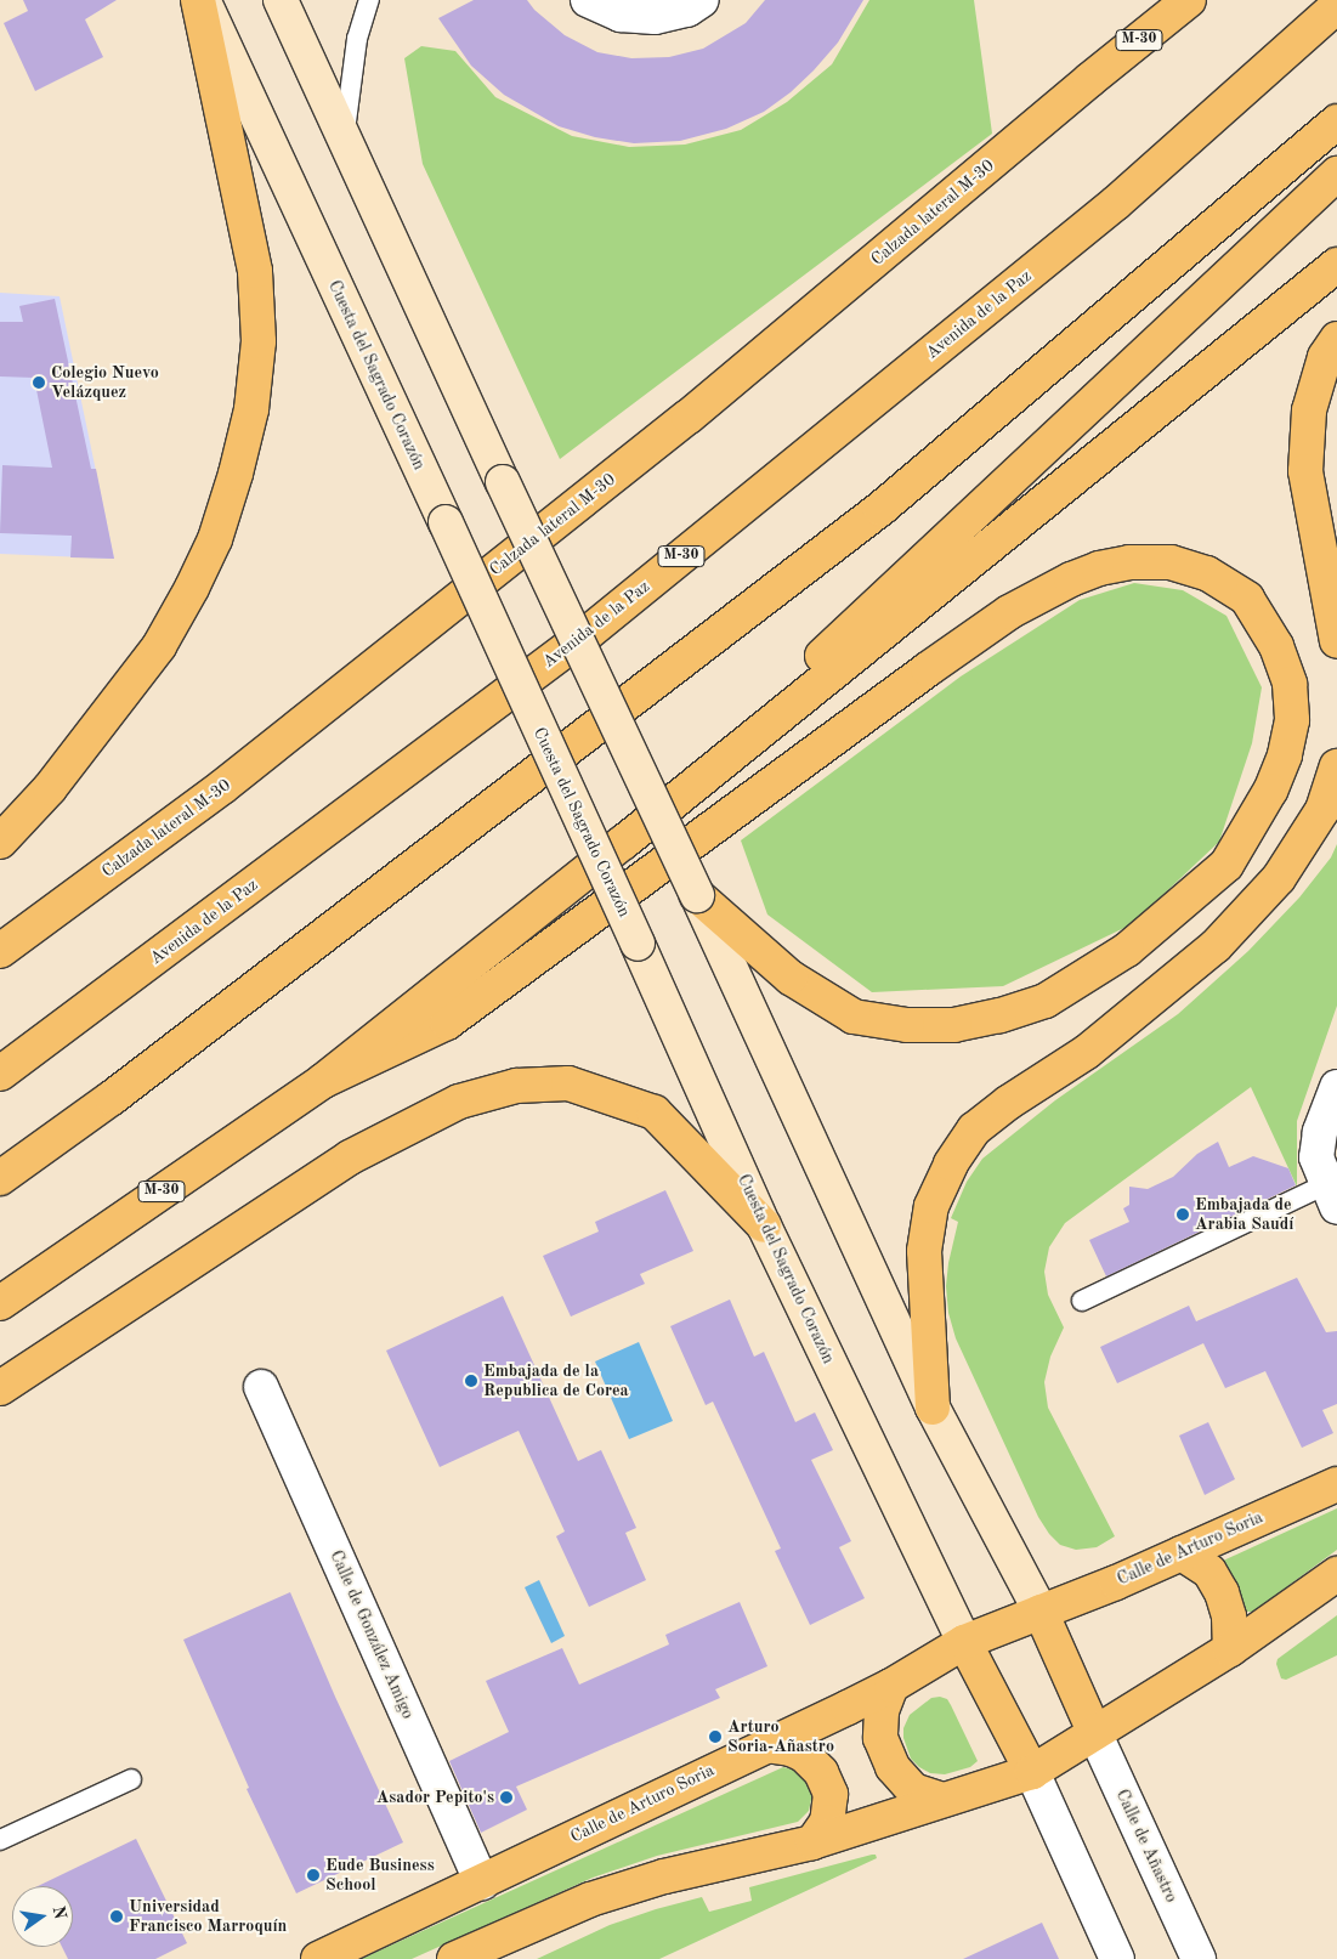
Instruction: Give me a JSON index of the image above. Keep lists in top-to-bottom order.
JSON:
{
  "streets": {
    "main road": [
      "M-30",
      "Calzada lateral M-30",
      "Avenida de la Paz",
      "Cuesta del Sagrado Corazón",
      "Calle de Arturo Soria"
    ],
    "street": ["Calle de González Amigo", "Calle de Añastro"]
  },
  "crossings": [
    ["M-30", "Calzada lateral M-30"],
    ["Cuesta del Sagrado Corazón", "Calle de Arturo Soria"],
    ["Calle de Arturo Soria", "Calle de González Amigo"]
  ],
  "places": [
    "Colegio Nuevo Velázquez",
    "Embajada de Arabia Saudí",
    "Embajada de la Republica de Corea",
    "Arturo Soria-Añastro",
    "Asador Pepito's",
    "Eude Business School",
    "Universidad Francisco Marroquín"
  ],
  "north": "right"
}
